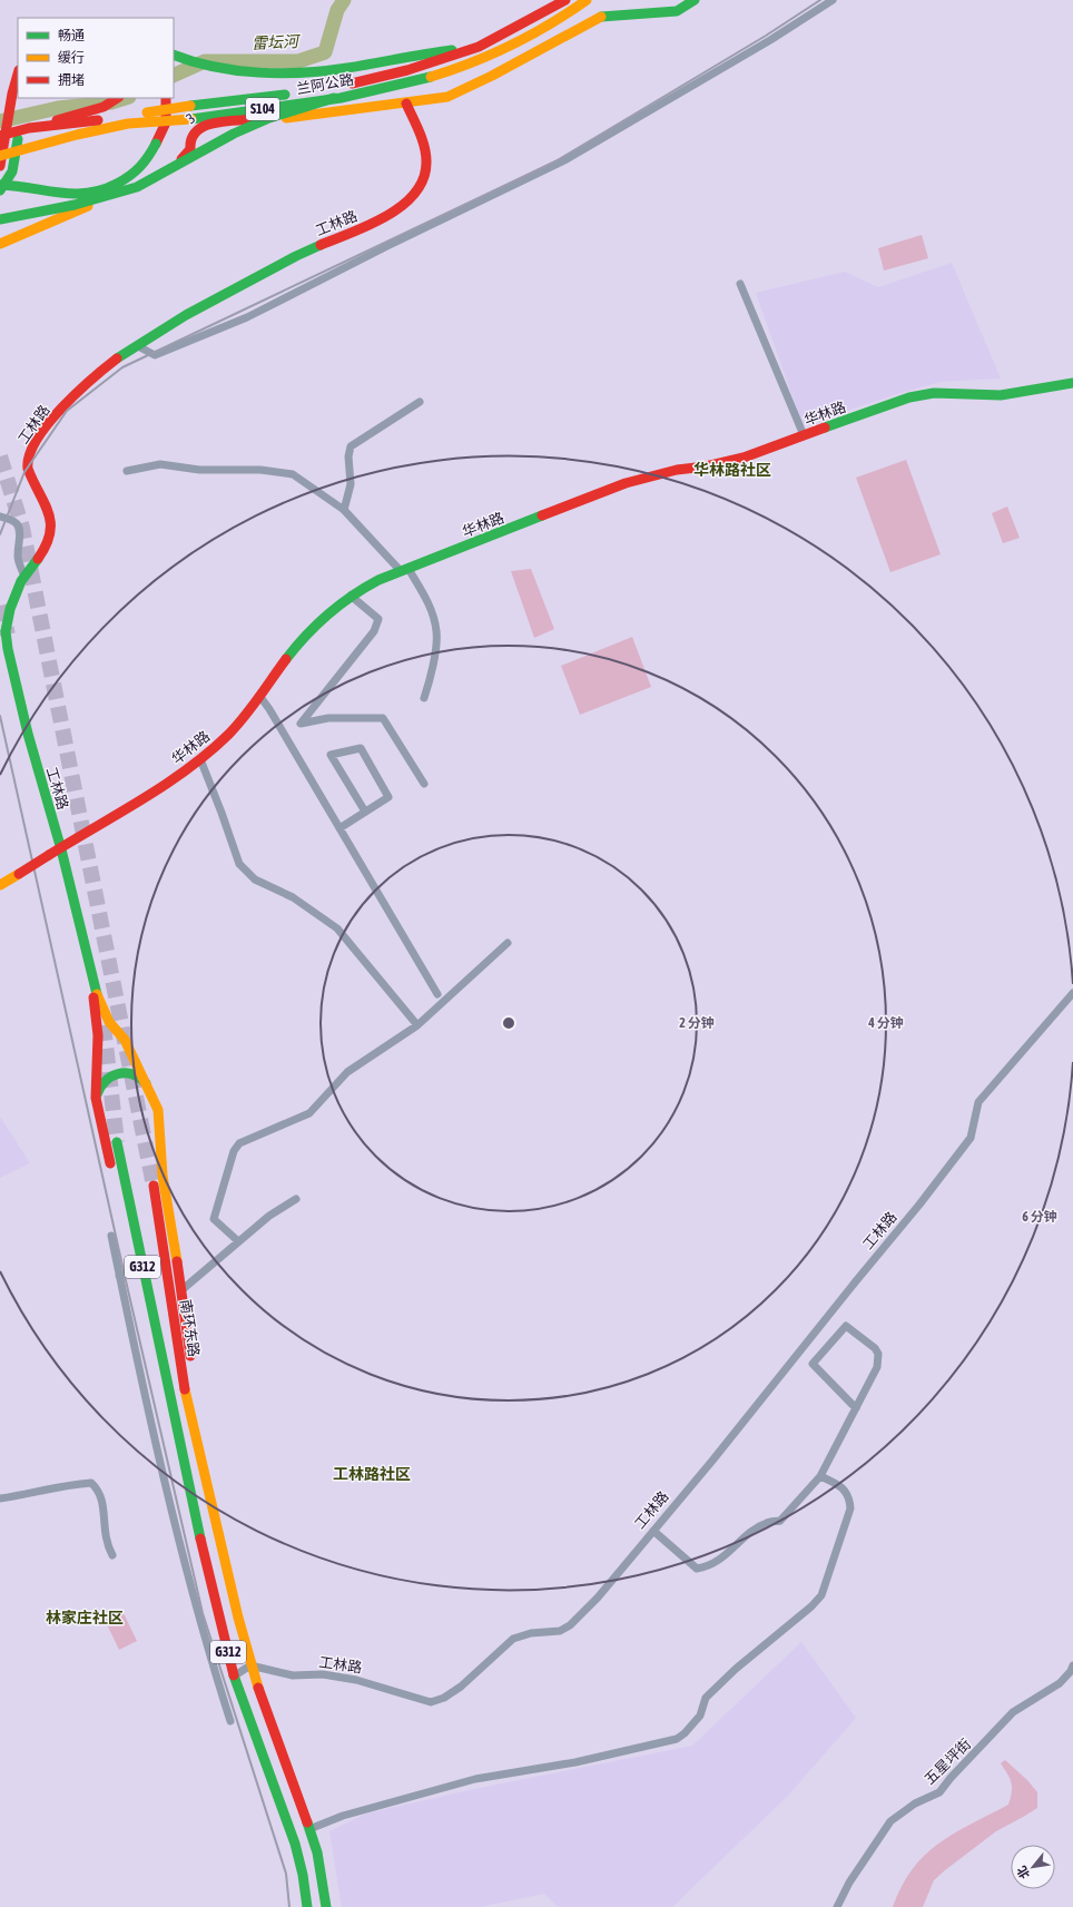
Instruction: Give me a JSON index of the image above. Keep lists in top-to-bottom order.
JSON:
{
  "streets": {
    "main road": [
      "兰阿公路",
      "S104",
      "3",
      "工林路",
      "华林路",
      "G312",
      "南环东路"
    ],
    "street": ["五星坪街"]
  },
  "crossings": [
    ["3", "工林路"],
    ["工林路", "华林路"],
    ["工林路", "G312"],
    ["G312", "南环东路"]
  ],
  "districts": ["华林路社区", "工林路社区", "林家庄社区"],
  "water": ["雷坛河"],
  "legend": ["畅通", "缓行", "拥堵"],
  "north": "bottom left",
  "rings": ["2 分钟", "4 分钟", "6 分钟"]
}
